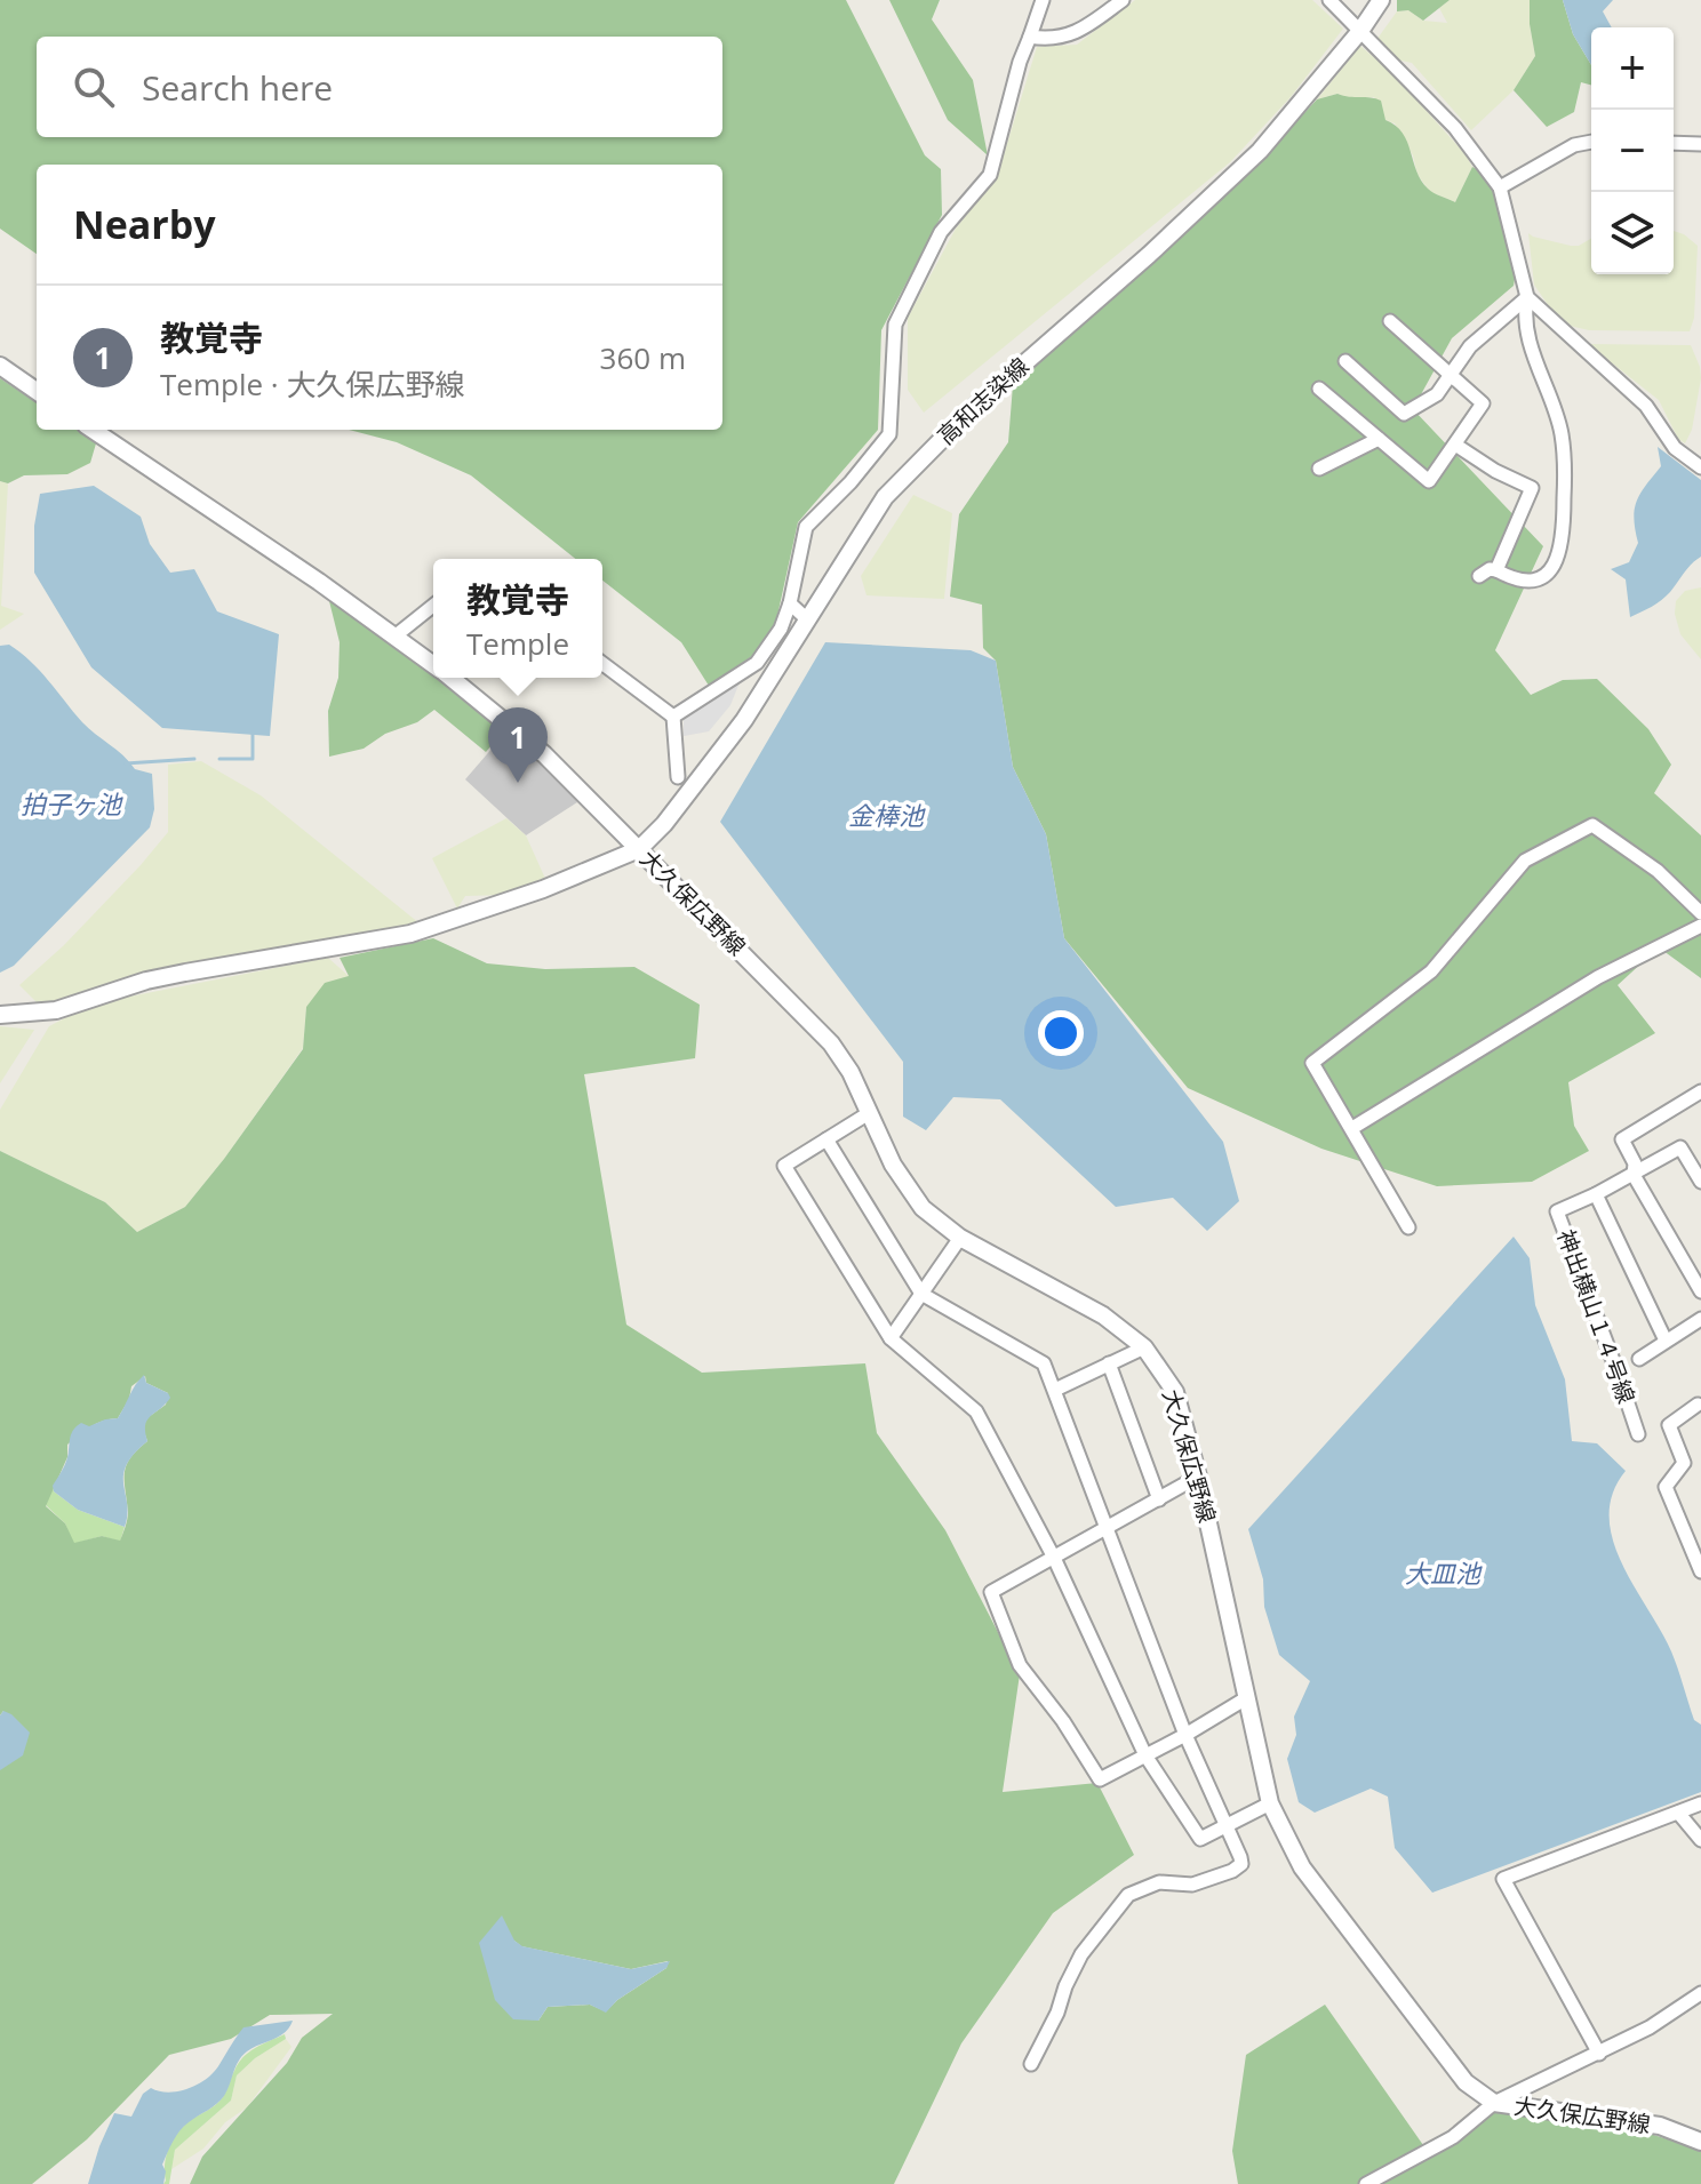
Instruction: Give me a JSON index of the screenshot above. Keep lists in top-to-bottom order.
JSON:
{
  "streets": {
    "street": ["高和志染線", "大久保広野線", "神出横山１４号線"]
  },
  "crossings": [
    ["高和志染線", "大久保広野線"]
  ],
  "water": ["拍子ヶ池", "金棒池", "大皿池"],
  "page": {
    "map_buttons": ["+", "−"],
    "search": "Search here",
    "heading": "Nearby",
    "list": [
      {
        "mark": "1",
        "name": "教覚寺",
        "note": "Temple · 大久保広野線",
        "value": "360 m"
      }
    ],
    "popup": ["教覚寺", "Temple"],
    "pins": "1"
  }
}
